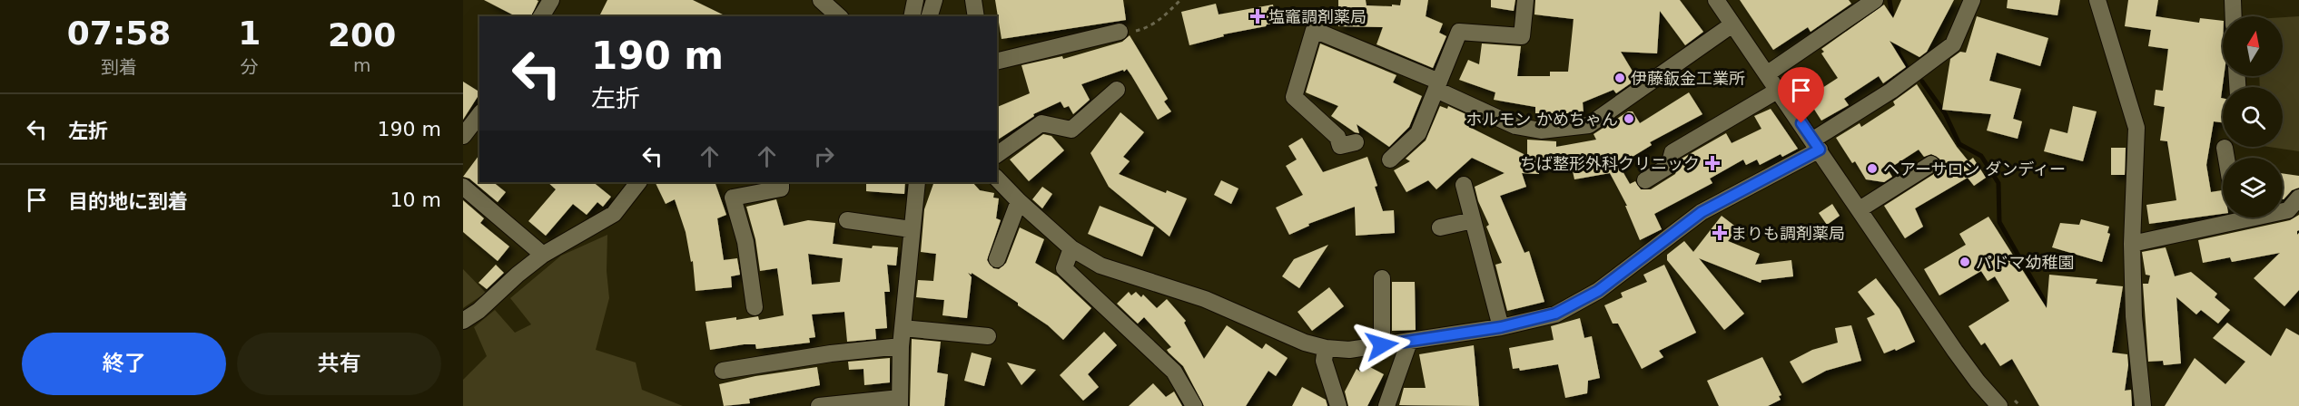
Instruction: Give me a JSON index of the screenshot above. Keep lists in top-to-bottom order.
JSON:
{
  "places": {
    "health": ["塩竈調剤薬局", "ちば整形外科クリニック", "まりも調剤薬局"],
    "other": [
      "伊藤鈑金工業所",
      "ホルモン かめちゃん",
      "ヘアーサロン ダンディー",
      "パドマ幼稚園"
    ]
  },
  "north": "top",
  "page": {
    "eta": [
      "07:58",
      "到着",
      "1",
      "分",
      "200",
      "m"
    ],
    "turn": ["190 m", "左折"],
    "list": [
      {
        "name": "左折",
        "value": "190 m"
      },
      {
        "name": "目的地に到着",
        "value": "10 m"
      }
    ],
    "buttons": ["終了", "共有"]
  }
}
